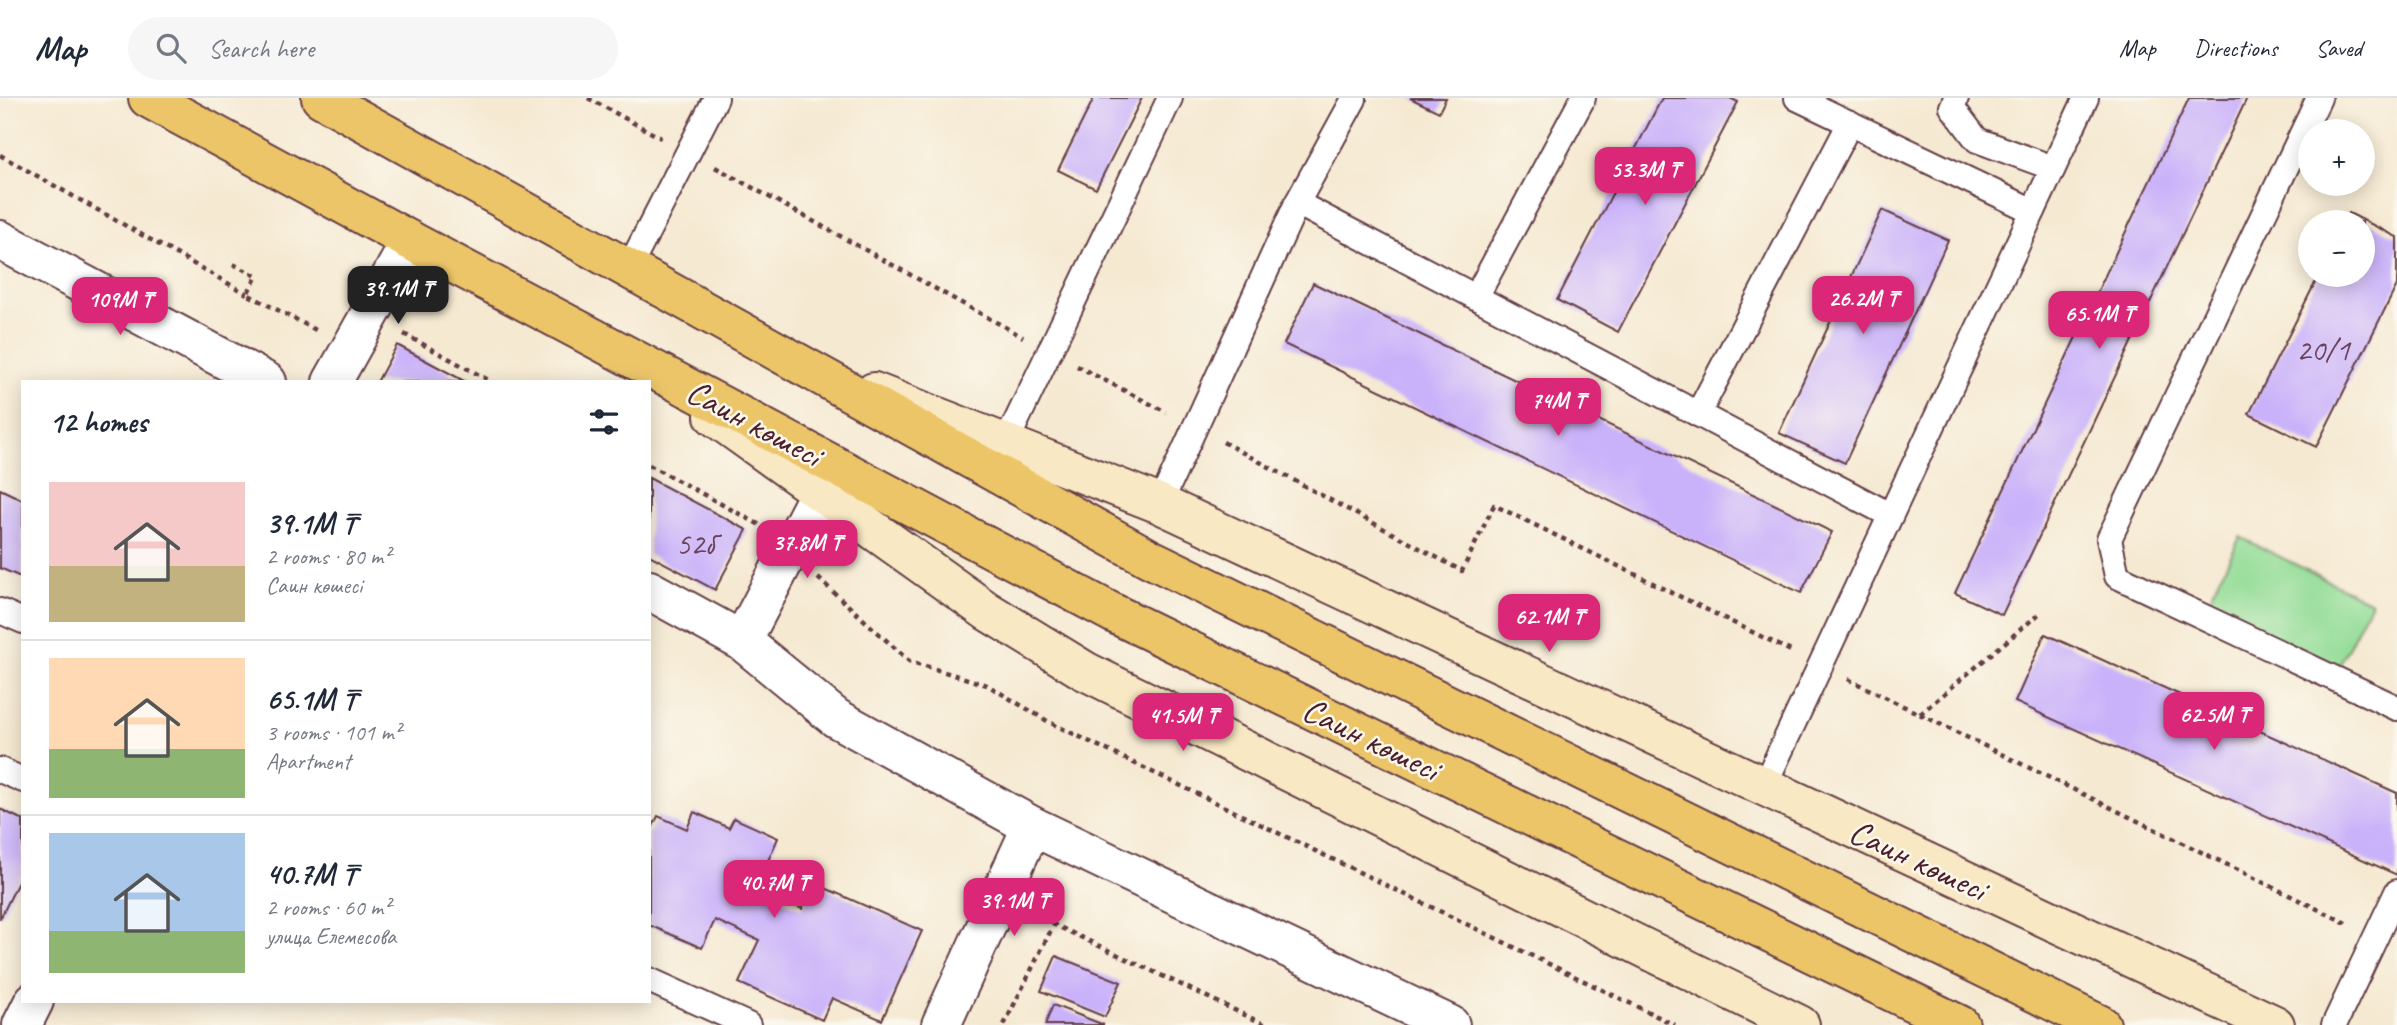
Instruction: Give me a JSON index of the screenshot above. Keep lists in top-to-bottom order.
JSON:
{
  "streets": {
    "main road": ["Саин көшесі"]
  },
  "house_numbers": ["20/1", "52б"],
  "page": {
    "header": "Map",
    "search": "Search here",
    "nav": ["Map", "Directions", "Saved"],
    "map_buttons": ["+", "−"],
    "price": [
      "53.3M ₸",
      "39.1M ₸",
      "26.2M ₸",
      "109M ₸",
      "65.1M ₸",
      "74M ₸",
      "37.8M ₸",
      "62.1M ₸",
      "62.5M ₸",
      "41.5M ₸",
      "40.7M ₸",
      "39.1M ₸"
    ],
    "heading": "12 homes",
    "list": [
      {
        "name": "39.1M ₸",
        "note": "2 rooms · 80 m² · Саин көшесі"
      },
      {
        "name": "65.1M ₸",
        "note": "3 rooms · 101 m² · Apartment"
      },
      {
        "name": "40.7M ₸",
        "note": "2 rooms · 60 m² · улица Елемесова"
      }
    ]
  }
}
